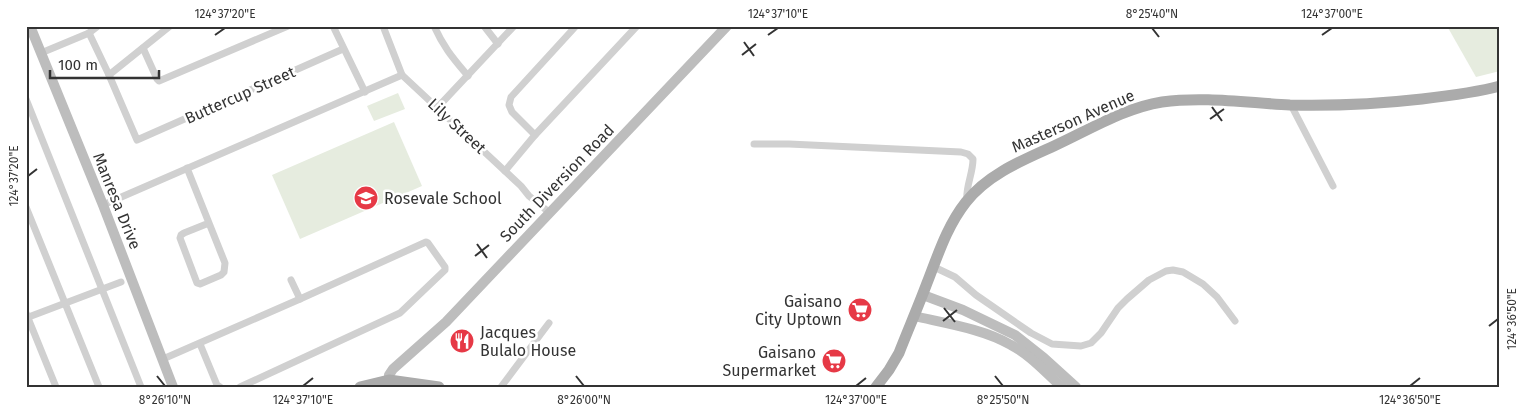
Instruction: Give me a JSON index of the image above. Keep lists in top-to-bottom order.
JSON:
{
  "streets": {
    "main road": ["Masterson Avenue"],
    "street": [
      "Buttercup Street",
      "Lily Street",
      "South Diversion Road",
      "Manresa Drive"
    ]
  },
  "crossings": [
    ["Lily Street", "South Diversion Road"]
  ],
  "places": {
    "school or university": ["Rosevale School"],
    "supermarket": ["Gaisano City Uptown", "Gaisano Supermarket"],
    "restaurant": ["Jacques Bulalo House"]
  },
  "scale_bar": "100 m",
  "coordinates": [
    "124°37'20\"E",
    "124°37'10\"E",
    "8°25'40\"N",
    "124°37'00\"E",
    "124°36'50\"E",
    "8°26'10\"N",
    "8°26'00\"N",
    "8°25'50\"N"
  ]
}
